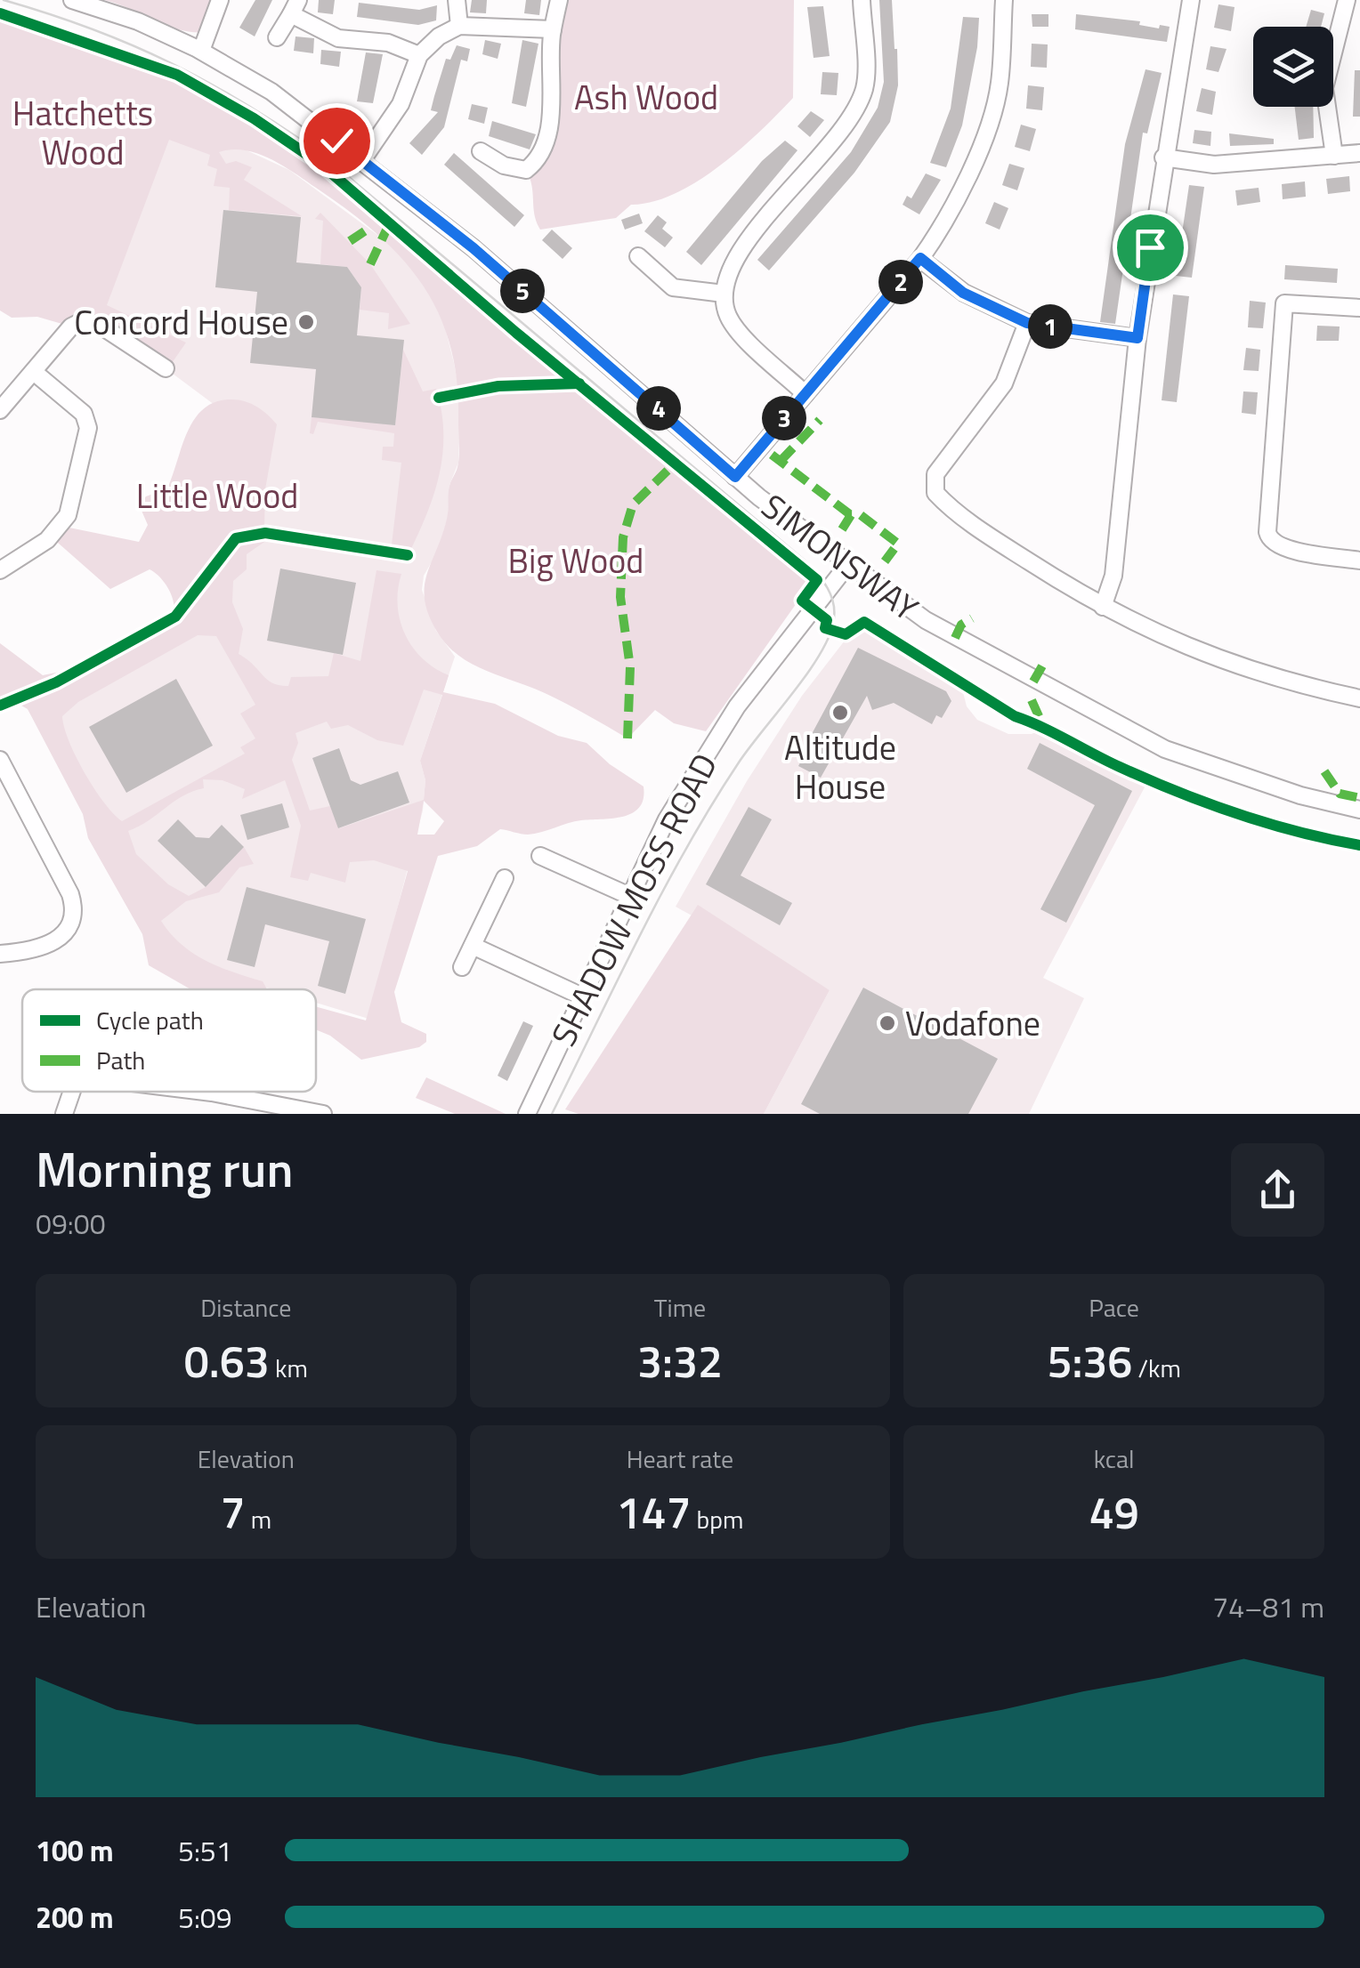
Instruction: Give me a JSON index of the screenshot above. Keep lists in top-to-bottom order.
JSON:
{
  "streets": {
    "street": ["SIMONSWAY", "SHADOW MOSS ROAD"]
  },
  "crossings": [
    ["SIMONSWAY", "SHADOW MOSS ROAD"]
  ],
  "parks": [
    "Ash Wood",
    "Hatchetts Wood",
    "Little Wood",
    "Big Wood"
  ],
  "places": ["Concord House", "Altitude House", "Vodafone"],
  "legend": ["Cycle path", "Path"],
  "page": {
    "pins": [
      "2",
      "5",
      "1",
      "4",
      "3"
    ],
    "heading": ["Morning run", "09:00"],
    "stats": [
      ["Distance", "0.63 km"],
      ["Time", "3:32"],
      ["Pace", "5:36 /km"],
      ["Elevation", "7 m"],
      ["Heart rate", "147 bpm"],
      ["kcal", "49"]
    ],
    "chart": ["Elevation", "74–81 m"],
    "list": [
      {
        "name": "100 m",
        "note": "5:51"
      },
      {
        "name": "200 m",
        "note": "5:09"
      }
    ]
  }
}
